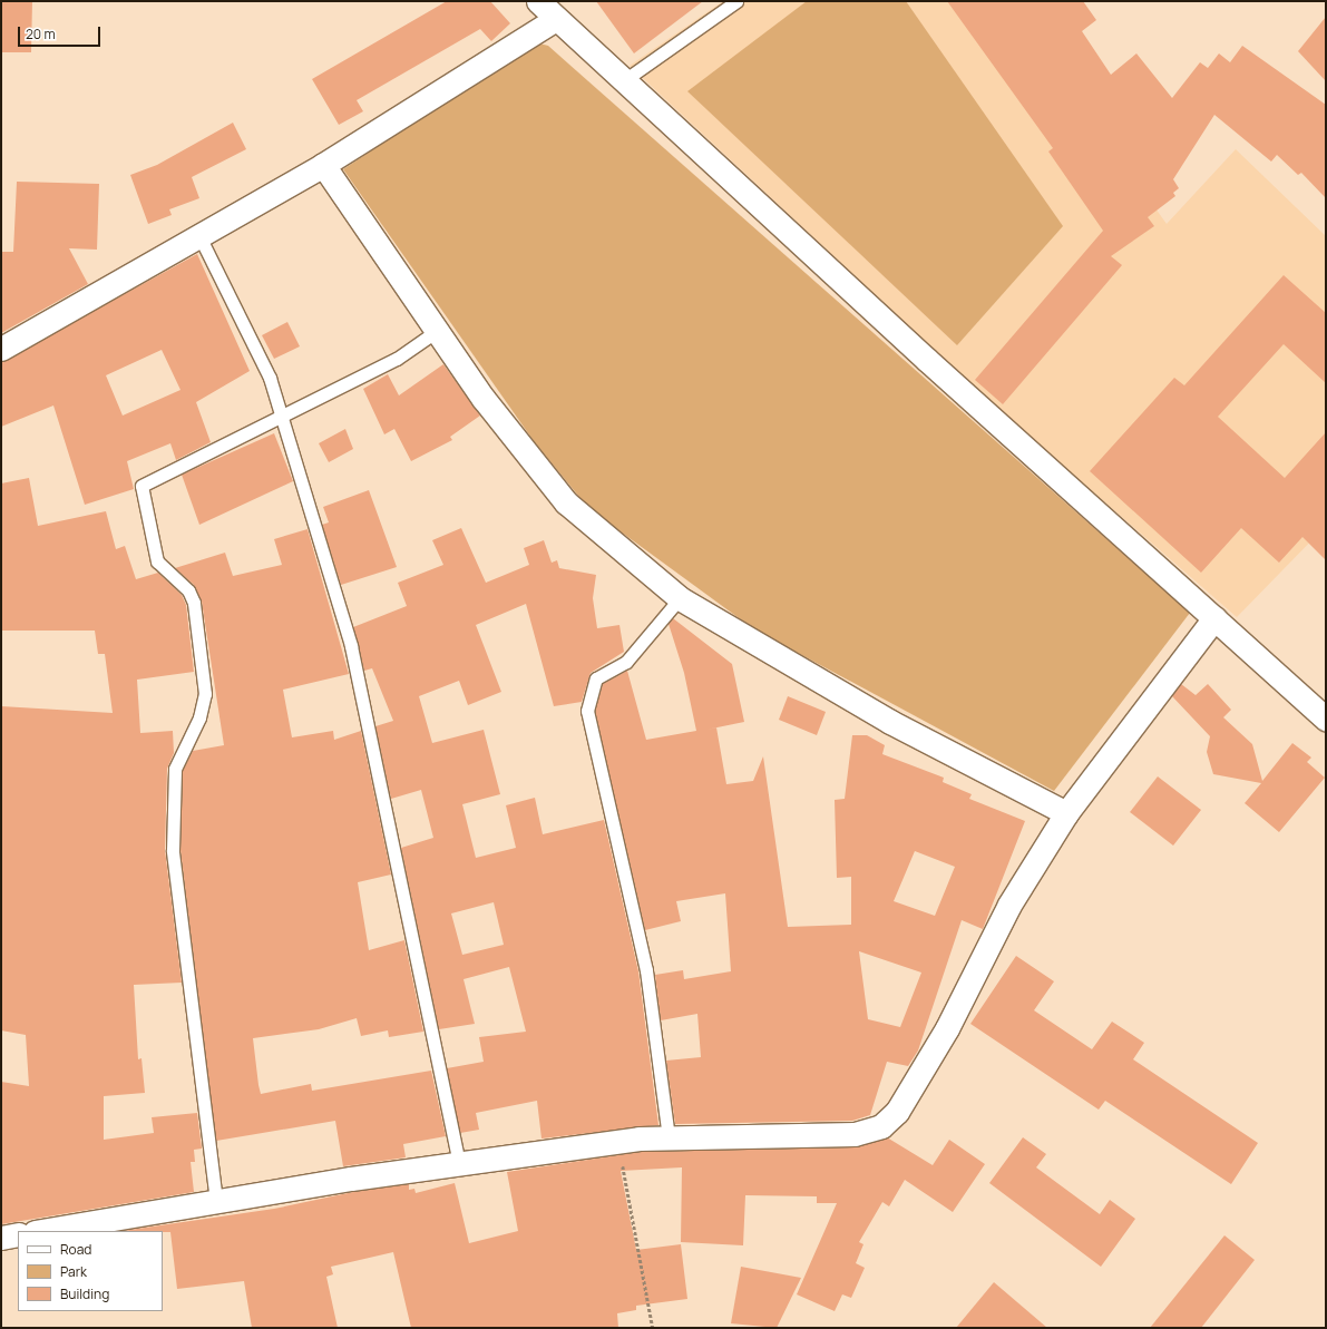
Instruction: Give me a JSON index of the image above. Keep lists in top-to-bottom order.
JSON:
{
  "legend": ["Road", "Park", "Building"],
  "scale_bar": "20 m"
}
